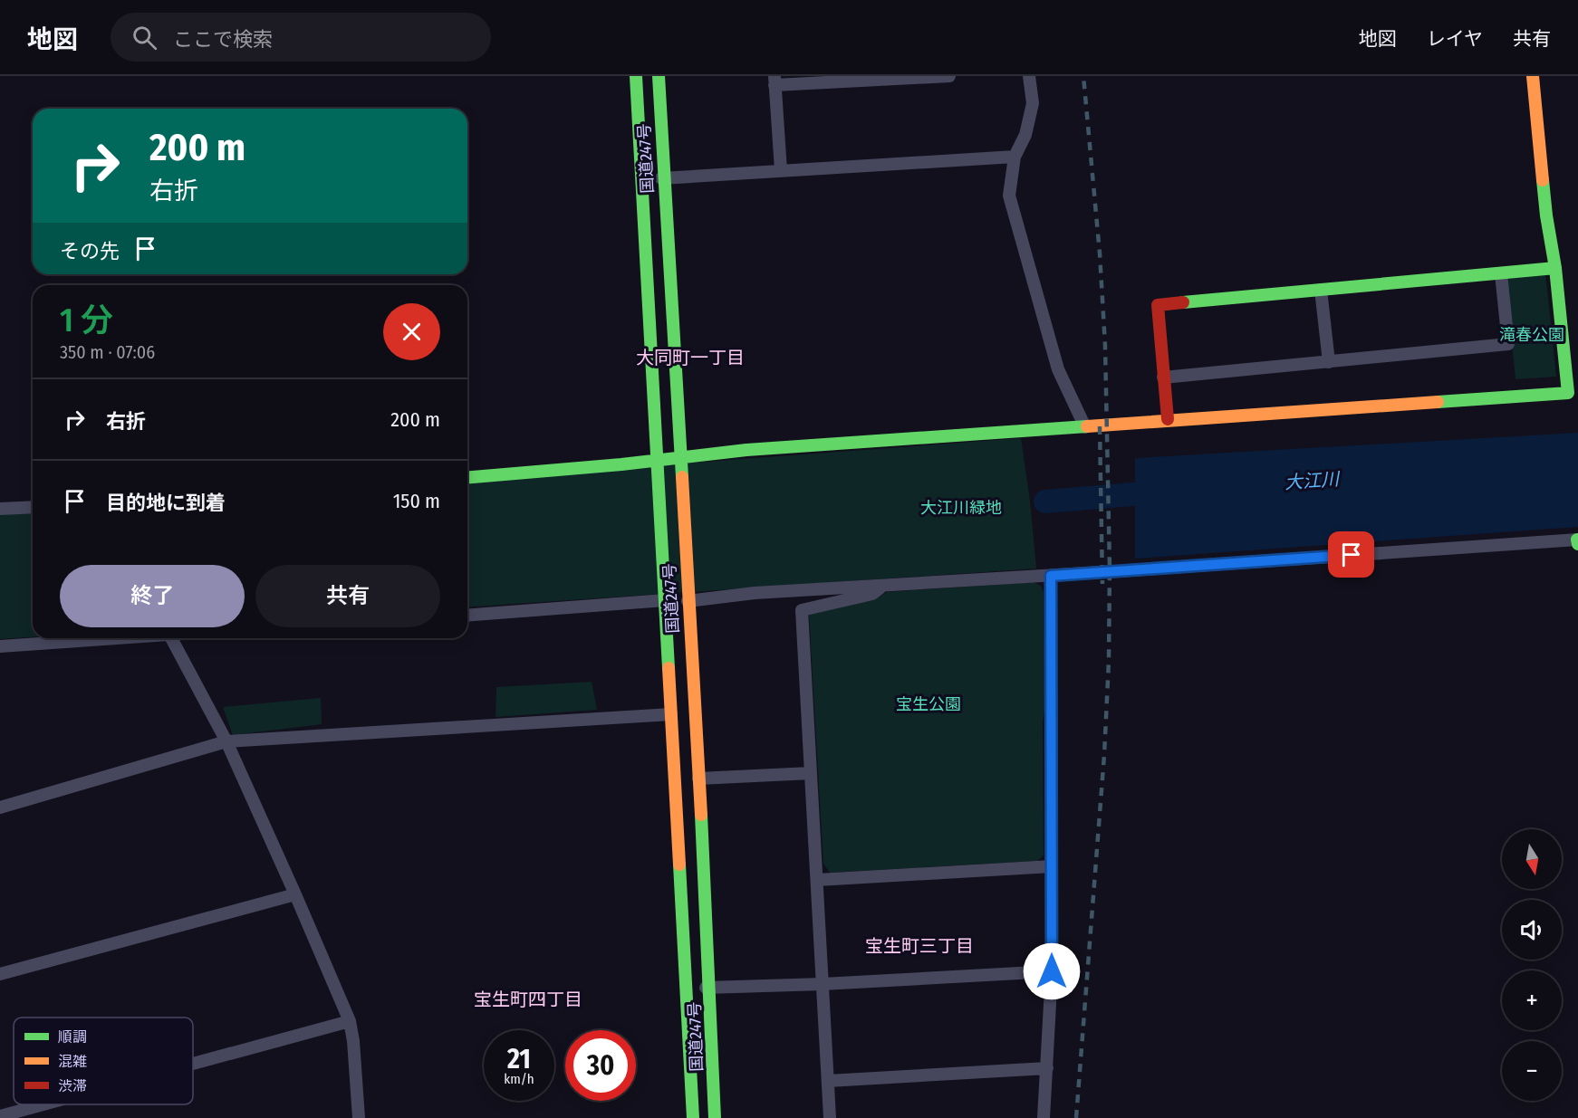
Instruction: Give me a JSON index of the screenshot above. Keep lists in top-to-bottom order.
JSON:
{
  "streets": {
    "main road": ["国道247号"]
  },
  "districts": ["大同町一丁目", "宝生町三丁目", "宝生町四丁目"],
  "water": ["大江川"],
  "parks": ["滝春公園", "大江川緑地", "宝生公園"],
  "legend": ["順調", "混雑", "渋滞"],
  "north": "bottom",
  "page": {
    "header": "地図",
    "search": "ここで検索",
    "nav": ["地図", "レイヤ", "共有"],
    "turn": ["200 m", "右折"],
    "then": "その先",
    "heading": ["1 分", "350 m · 07:06"],
    "list": [
      {
        "name": "右折",
        "value": "200 m"
      },
      {
        "name": "目的地に到着",
        "value": "150 m"
      }
    ],
    "buttons": ["終了", "共有"],
    "map_buttons": ["+", "−"],
    "speed": "21 km/h",
    "limit": "30"
  }
}
